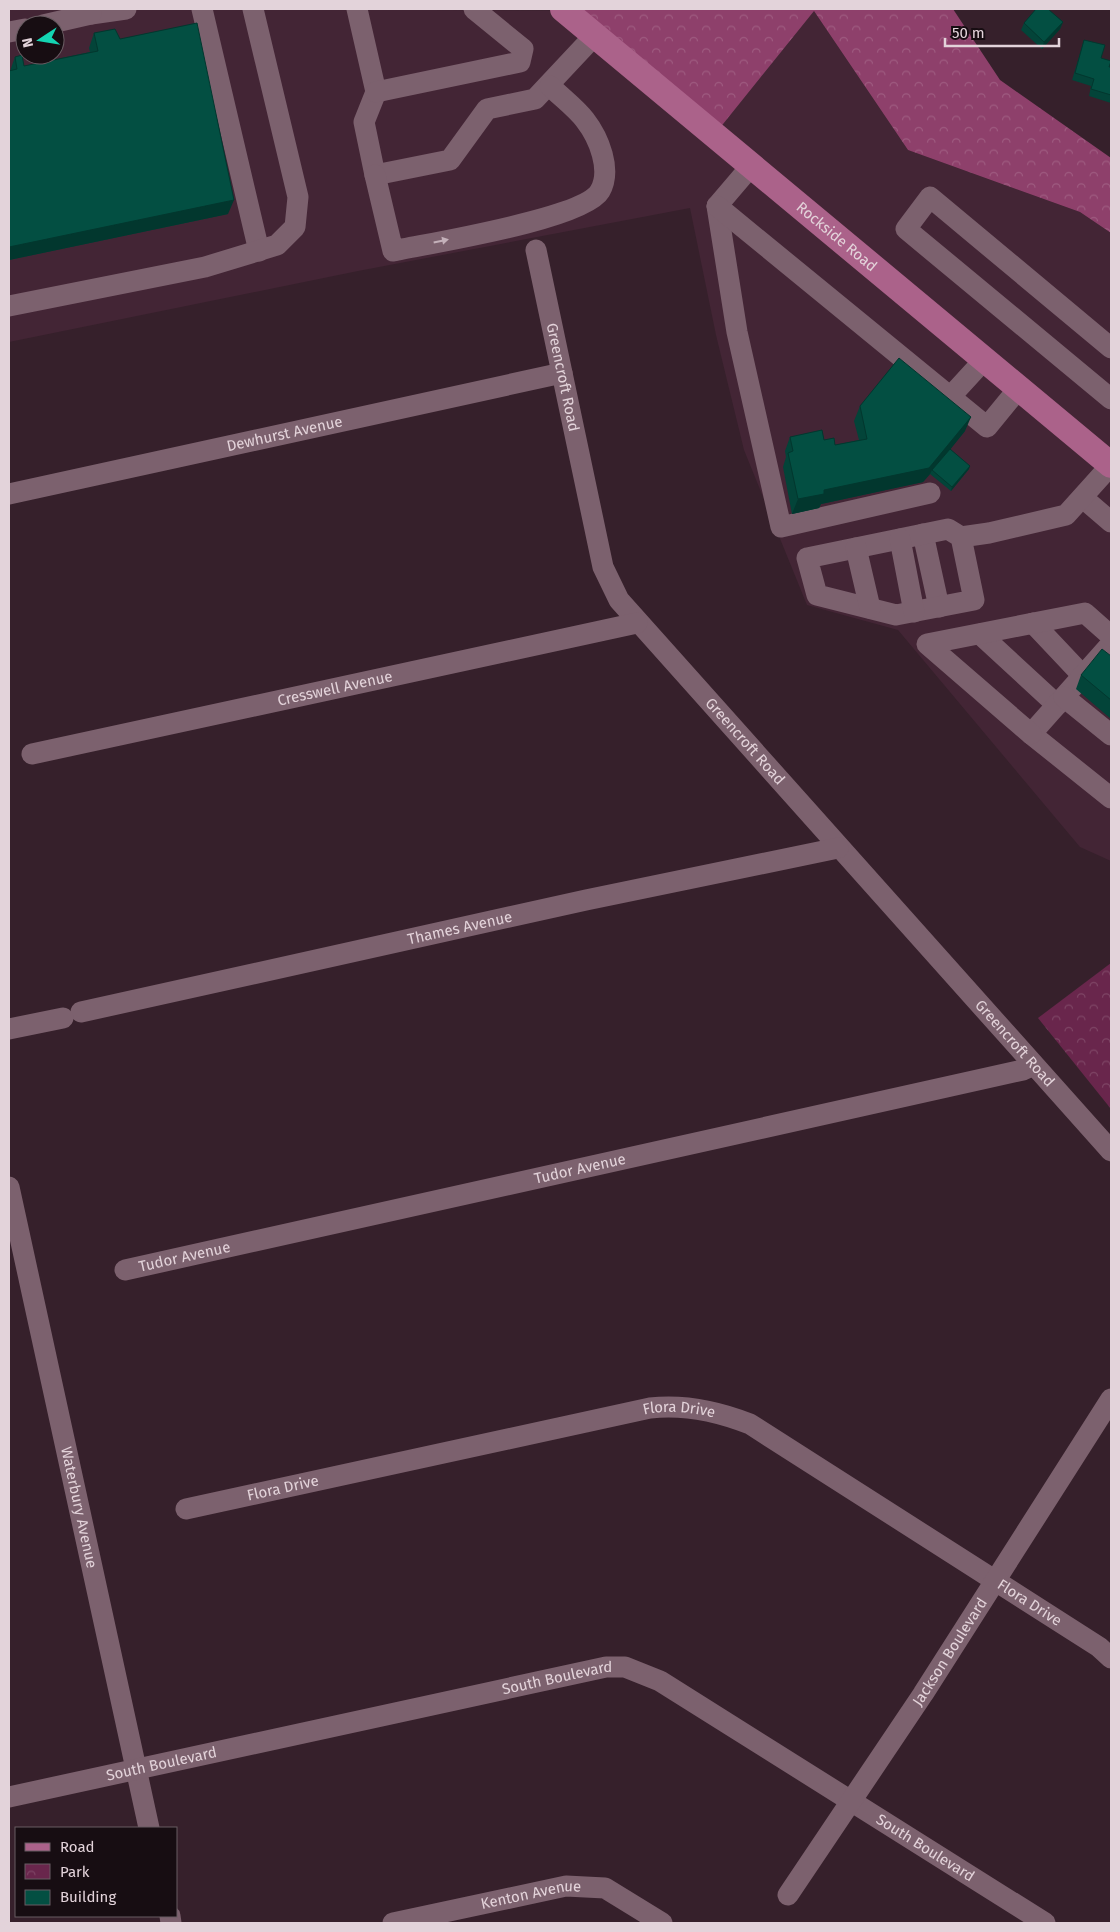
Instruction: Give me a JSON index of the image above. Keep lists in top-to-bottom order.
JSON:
{
  "streets": {
    "main road": ["Rockside Road"],
    "street": [
      "Greencroft Road",
      "Dewhurst Avenue",
      "Cresswell Avenue",
      "Thames Avenue",
      "Tudor Avenue",
      "Flora Drive",
      "Waterbury Avenue",
      "Jackson Boulevard",
      "South Boulevard",
      "Kenton Avenue"
    ]
  },
  "crossings": [
    ["Greencroft Road", "Dewhurst Avenue"],
    ["Greencroft Road", "Cresswell Avenue"],
    ["Greencroft Road", "Thames Avenue"],
    ["Greencroft Road", "Tudor Avenue"],
    ["Flora Drive", "Jackson Boulevard"],
    ["Waterbury Avenue", "South Boulevard"],
    ["Jackson Boulevard", "South Boulevard"]
  ],
  "legend": ["Road", "Park", "Building"],
  "scale_bar": "50 m",
  "north": "left"
}
